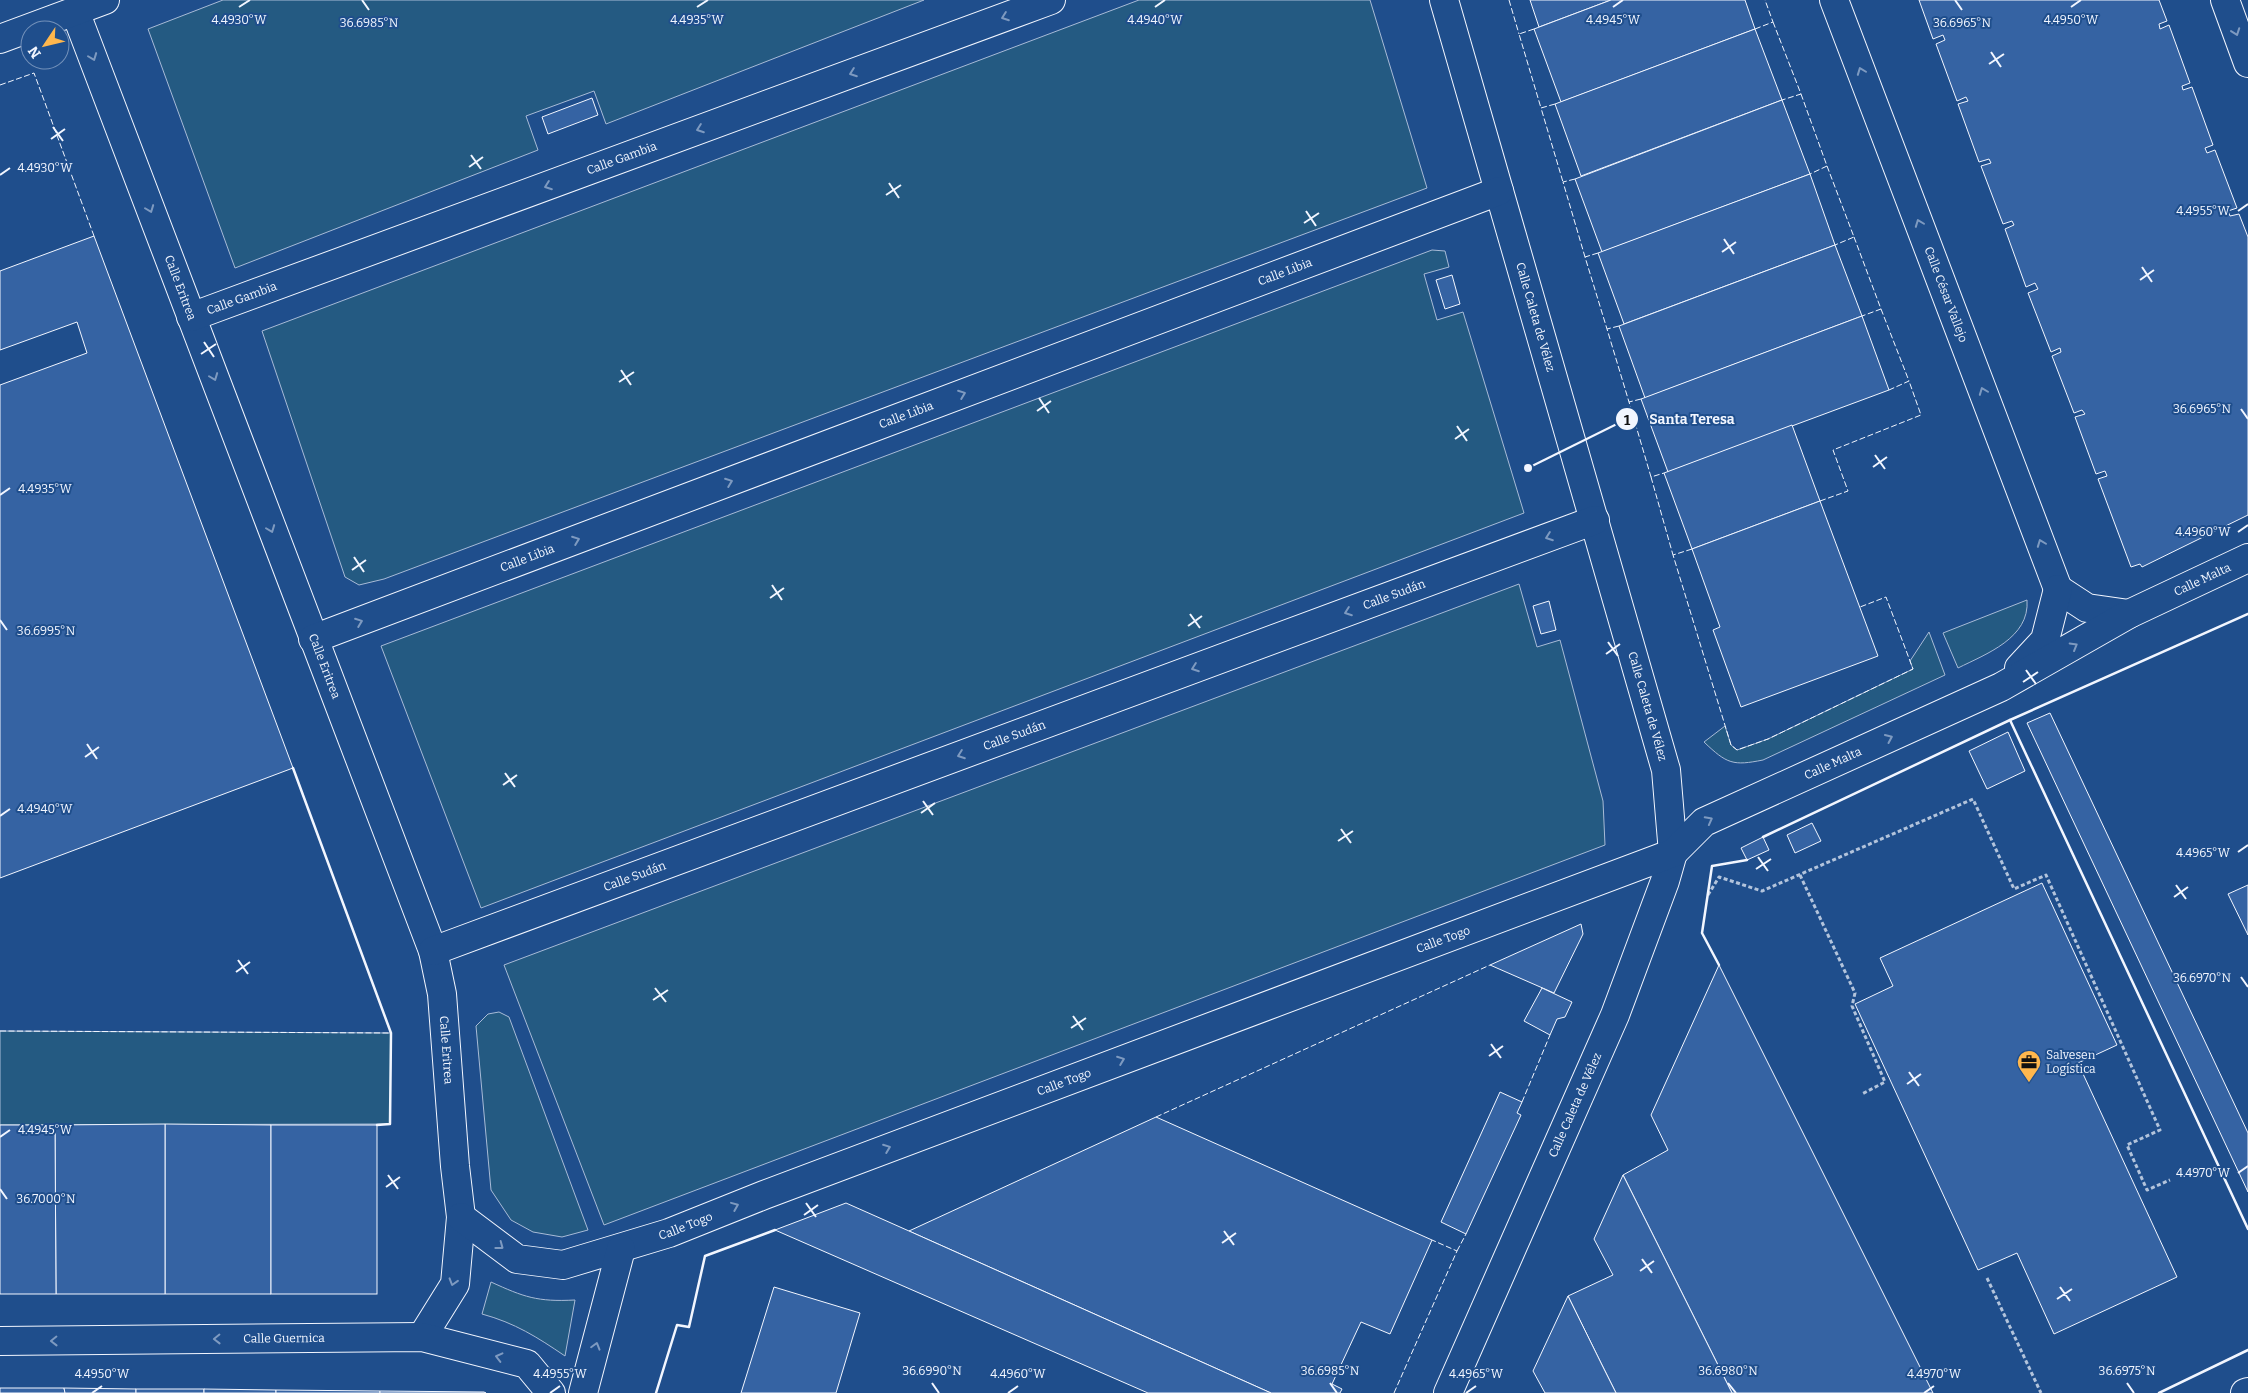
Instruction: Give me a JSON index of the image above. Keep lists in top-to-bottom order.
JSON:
{
  "streets": {
    "street": [
      "Calle Gambia",
      "Calle Libia",
      "Calle Eritrea",
      "Calle César Vallejo",
      "Calle Caleta de Vélez",
      "Calle Malta",
      "Calle Sudán",
      "Calle Togo",
      "Calle Guernica"
    ]
  },
  "crossings": [
    ["Calle Gambia", "Calle Eritrea"],
    ["Calle Libia", "Calle Eritrea"],
    ["Calle Libia", "Calle Caleta de Vélez"],
    ["Calle Eritrea", "Calle Sudán"],
    ["Calle Eritrea", "Calle Togo"],
    ["Calle Eritrea", "Calle Guernica"],
    ["Calle César Vallejo", "Calle Malta"],
    ["Calle Caleta de Vélez", "Calle Malta"],
    ["Calle Caleta de Vélez", "Calle Sudán"],
    ["Calle Caleta de Vélez", "Calle Togo"],
    ["Calle Malta", "Calle Togo"]
  ],
  "one_way": [
    "Calle Gambia",
    "Calle Libia",
    "Calle Eritrea",
    "Calle César Vallejo",
    "Calle Malta",
    "Calle Sudán",
    "Calle Togo",
    "Calle Guernica"
  ],
  "places": {
    "other": ["Santa Teresa"],
    "office": ["Salvesen Logística"]
  },
  "north": "bottom left",
  "coordinates": [
    "4.4930°W",
    "4.4935°W",
    "4.4940°W",
    "4.4945°W",
    "4.4950°W",
    "36.6985°N",
    "36.6965°N",
    "4.4955°W",
    "4.4960°W",
    "36.6995°N",
    "4.4965°W",
    "36.6970°N",
    "4.4970°W",
    "36.7000°N",
    "36.6990°N",
    "36.6980°N",
    "36.6975°N"
  ]
}
